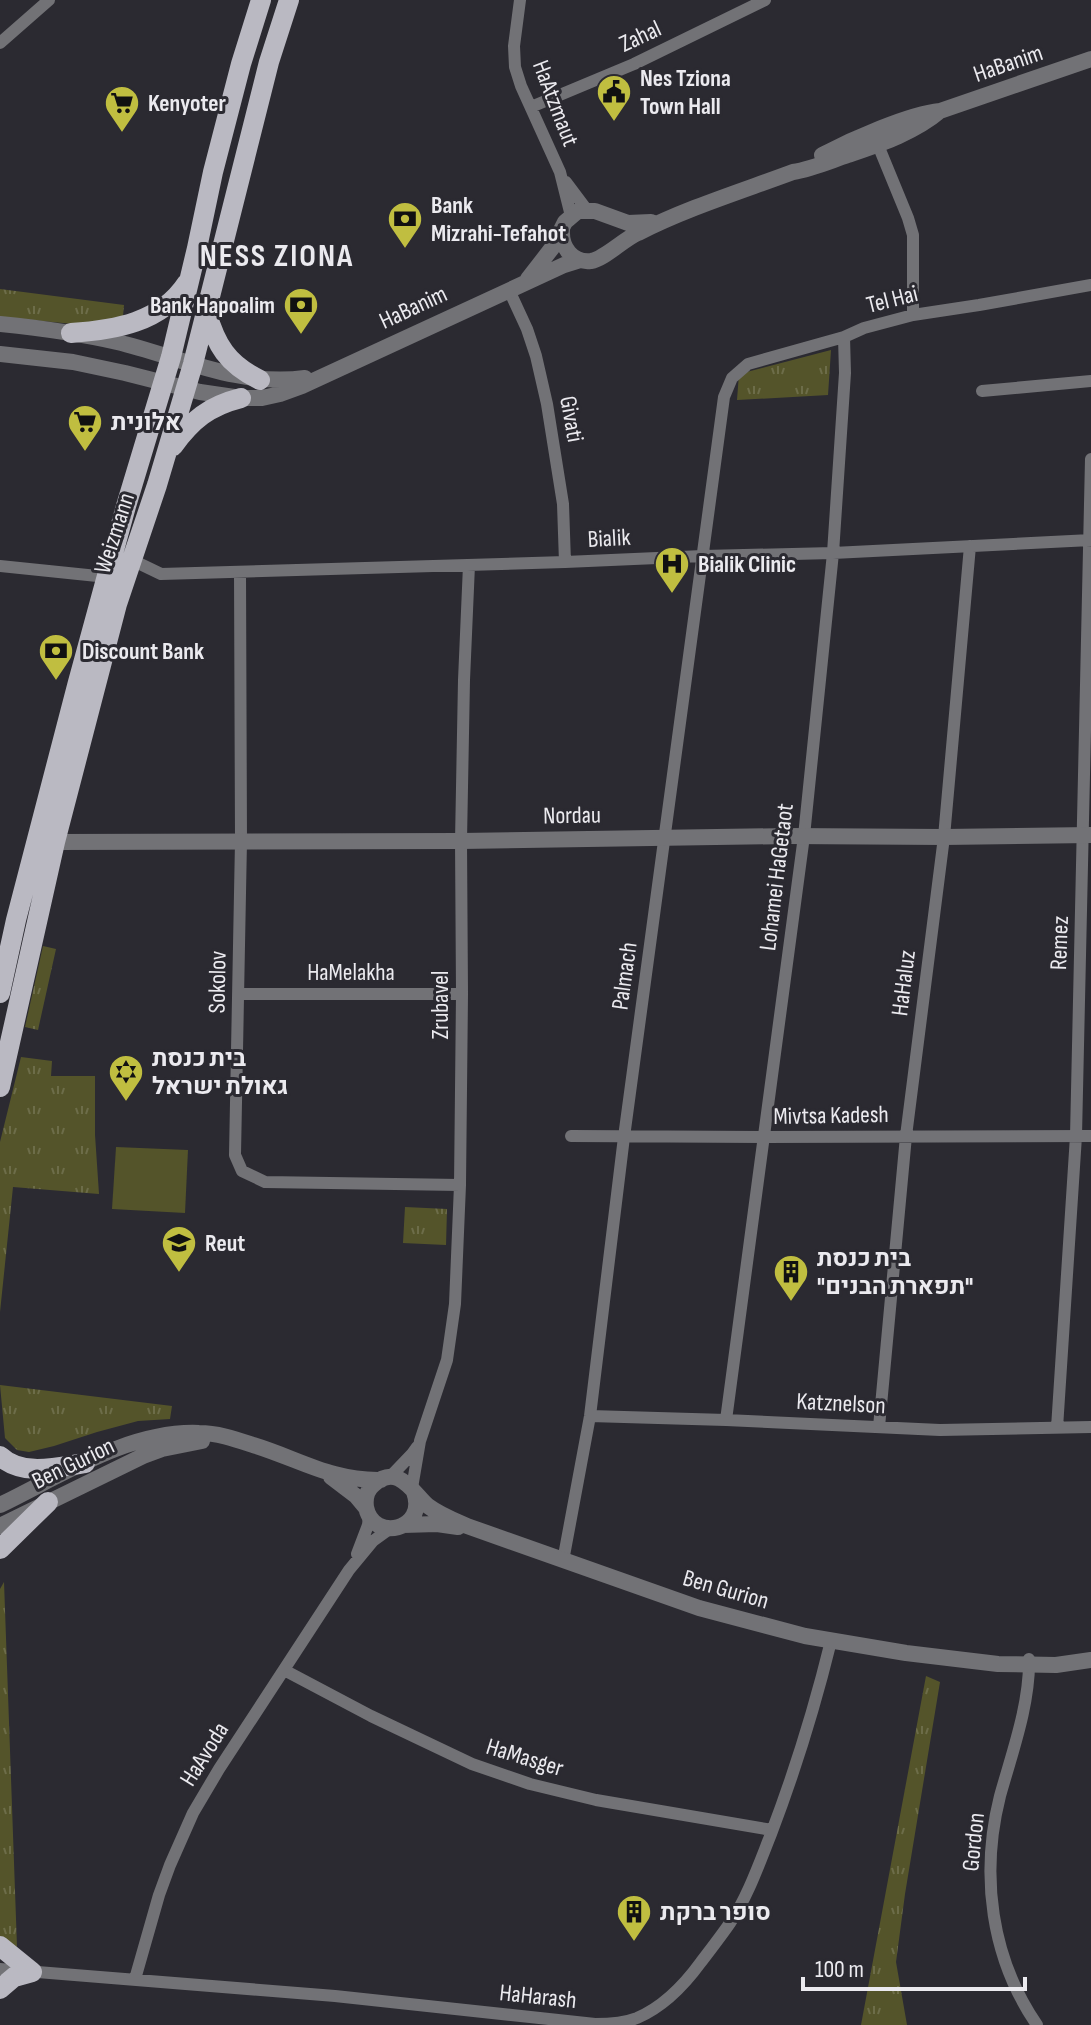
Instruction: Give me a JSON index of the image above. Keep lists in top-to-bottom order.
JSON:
{
  "streets": {
    "main road": ["Weizmann"],
    "street": [
      "Zahal",
      "HaBanim",
      "HaAtzmaut",
      "Tel Hai",
      "Givati",
      "Bialik",
      "Nordau",
      "Lohamei HaGetaot",
      "Remez",
      "HaMelakha",
      "Palmach",
      "Sokolov",
      "HaHaluz",
      "Zrubavel",
      "Mivtsa Kadesh",
      "Katznelson",
      "Ben Gurion",
      "HaAvoda",
      "HaMasger",
      "Gordon",
      "HaHarash"
    ]
  },
  "crossings": [
    ["Zahal", "HaAtzmaut"],
    ["HaBanim", "HaAtzmaut"],
    ["HaBanim", "Givati"],
    ["HaBanim", "Weizmann"],
    ["Tel Hai", "Lohamei HaGetaot"],
    ["Tel Hai", "Palmach"],
    ["Givati", "Bialik"],
    ["Weizmann", "Bialik"],
    ["Weizmann", "Nordau"],
    ["Bialik", "Lohamei HaGetaot"],
    ["Bialik", "Remez"],
    ["Bialik", "Palmach"],
    ["Bialik", "Sokolov"],
    ["Bialik", "HaHaluz"],
    ["Bialik", "Zrubavel"],
    ["Nordau", "Lohamei HaGetaot"],
    ["Nordau", "Remez"],
    ["Nordau", "Palmach"],
    ["Nordau", "Sokolov"],
    ["Nordau", "HaHaluz"],
    ["Nordau", "Zrubavel"],
    ["Lohamei HaGetaot", "Mivtsa Kadesh"],
    ["Lohamei HaGetaot", "Katznelson"],
    ["Remez", "Mivtsa Kadesh"],
    ["Remez", "Katznelson"],
    ["HaMelakha", "Sokolov"],
    ["HaMelakha", "Zrubavel"],
    ["Palmach", "Mivtsa Kadesh"],
    ["Palmach", "Katznelson"],
    ["Palmach", "Ben Gurion"],
    ["Sokolov", "Zrubavel"],
    ["HaHaluz", "Mivtsa Kadesh"],
    ["HaHaluz", "Katznelson"],
    ["Zrubavel", "Ben Gurion"],
    ["Zrubavel", "HaAvoda"],
    ["Ben Gurion", "HaAvoda"],
    ["Ben Gurion", "Gordon"],
    ["Ben Gurion", "HaHarash"],
    ["HaAvoda", "HaMasger"],
    ["HaAvoda", "HaHarash"],
    ["HaMasger", "HaHarash"]
  ],
  "districts": ["NESS ZIONA"],
  "places": {
    "public building": ["Nes Tziona Town Hall"],
    "supermarket": ["Kenyoter", "אלונית"],
    "bank": ["Bank Mizrahi-Tefahot", "Bank Hapoalim", "Discount Bank"],
    "hospital": ["Bialik Clinic"],
    "synagogue": ["בית כנסת גאולת ישראל"],
    "school or university": ["Reut"],
    "building": ["בית כנסת \"תפארת הבנים\"", "סופר ברקת"]
  },
  "scale_bar": "100 m"
}
